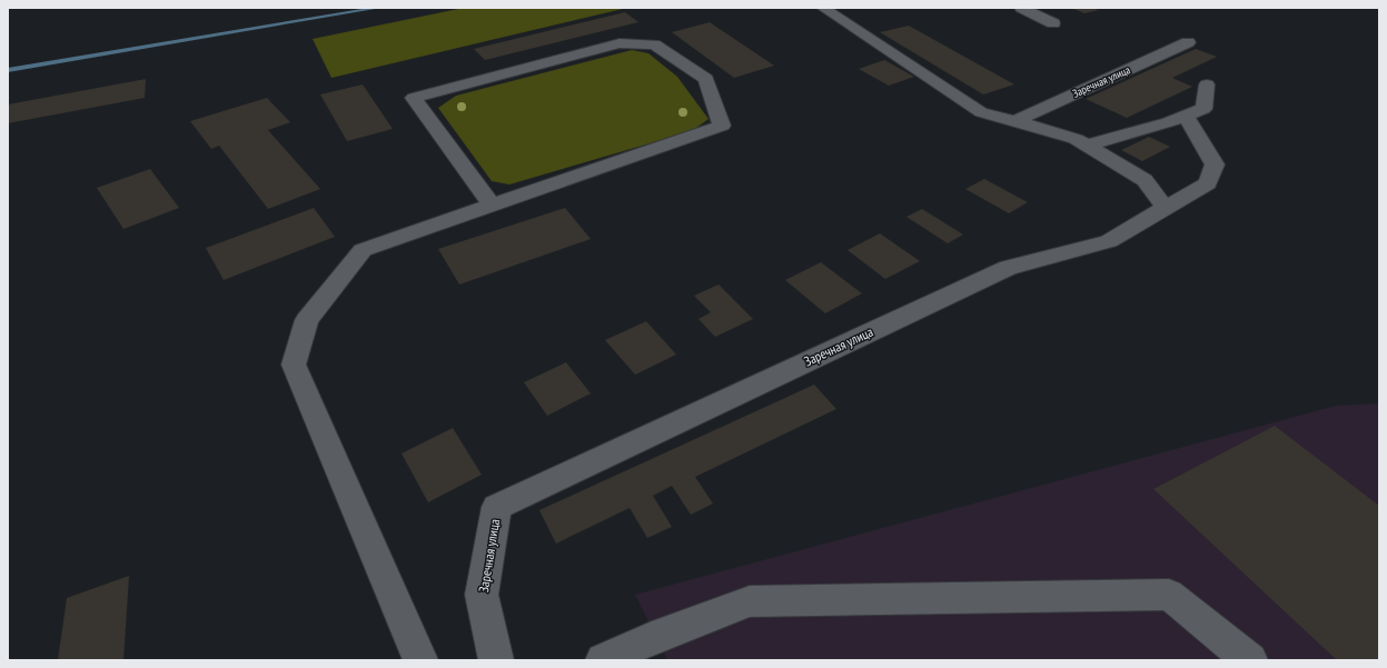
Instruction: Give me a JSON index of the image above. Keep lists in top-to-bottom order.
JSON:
{
  "streets": {
    "street": ["Заречная улица"]
  }
}
